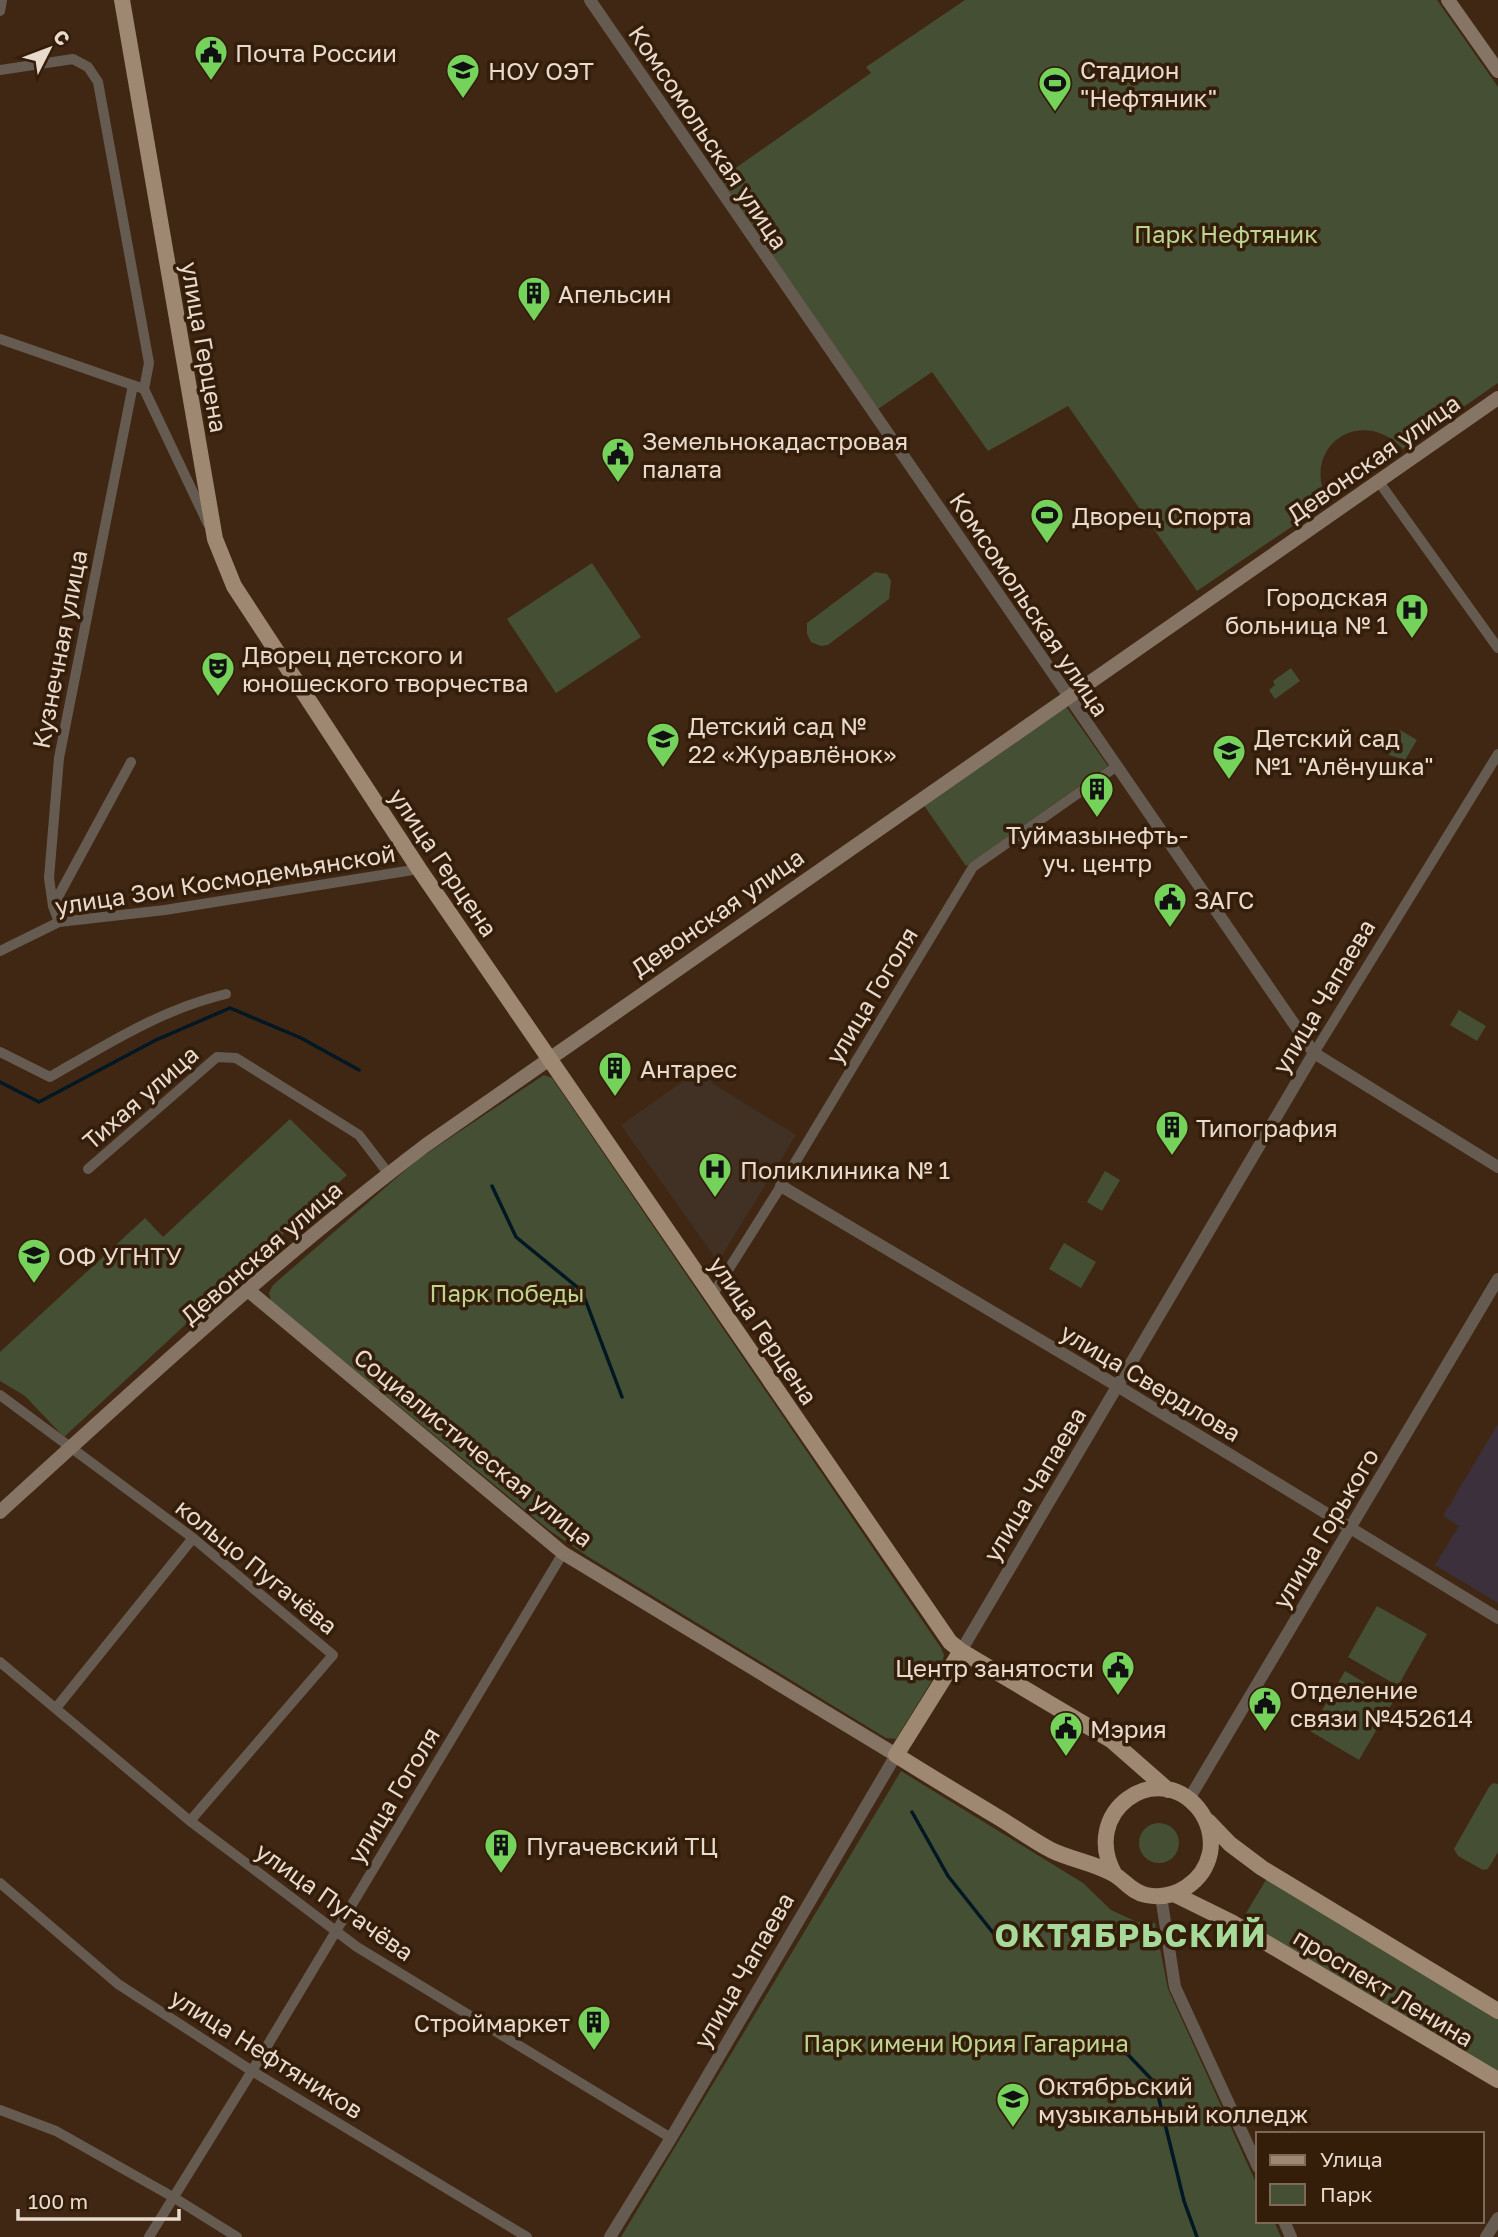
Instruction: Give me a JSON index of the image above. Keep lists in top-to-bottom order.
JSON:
{
  "streets": {
    "main road": [
      "улица Герцена",
      "Девонская улица",
      "улица Чапаева",
      "Социалистическая улица",
      "проспект Ленина"
    ],
    "street": [
      "Комсомольская улица",
      "Кузнечная улица",
      "улица Зои Космодемьянской",
      "улица Гоголя",
      "Тихая улица",
      "улица Свердлова",
      "улица Горького",
      "кольцо Пугачёва",
      "улица Пугачёва",
      "улица Нефтяников"
    ]
  },
  "crossings": [
    ["Комсомольская улица", "Девонская улица"],
    ["Комсомольская улица", "улица Гоголя"],
    ["Комсомольская улица", "улица Чапаева"],
    ["улица Герцена", "Девонская улица"],
    ["улица Герцена", "улица Зои Космодемьянской"],
    ["улица Герцена", "улица Гоголя"],
    ["улица Герцена", "улица Чапаева"],
    ["Девонская улица", "Тихая улица"],
    ["Девонская улица", "Социалистическая улица"],
    ["Девонская улица", "кольцо Пугачёва"],
    ["Кузнечная улица", "улица Зои Космодемьянской"],
    ["улица Гоголя", "улица Свердлова"],
    ["улица Гоголя", "Социалистическая улица"],
    ["улица Гоголя", "улица Пугачёва"],
    ["улица Гоголя", "улица Нефтяников"],
    ["улица Чапаева", "улица Свердлова"],
    ["улица Чапаева", "Социалистическая улица"],
    ["улица Чапаева", "улица Пугачёва"],
    ["улица Свердлова", "улица Горького"],
    ["улица Горького", "проспект Ленина"],
    ["кольцо Пугачёва", "улица Пугачёва"]
  ],
  "districts": ["ОКТЯБРЬСКИЙ"],
  "parks": ["Парк Нефтяник", "Парк победы", "Парк имени Юрия Гагарина"],
  "places": {
    "public building": [
      "Почта России",
      "Земельнокадастровая палата",
      "ЗАГС",
      "Центр занятости",
      "Отделение связи №452614",
      "Мэрия"
    ],
    "school or university": [
      "НОУ ОЭТ",
      "Детский сад № 22 «Журавлёнок»",
      "Детский сад №1 \"Алёнушка\"",
      "ОФ УГНТУ",
      "Октябрьский музыкальный колледж"
    ],
    "sports": ["Стадион \"Нефтяник\"", "Дворец Спорта"],
    "building": [
      "Апельсин",
      "Туймазынефть- уч. центр",
      "Антарес",
      "Типография",
      "Пугачевский ТЦ",
      "Строймаркет"
    ],
    "hospital": ["Городская больница № 1", "Поликлиника № 1"],
    "theatre": ["Дворец детского и юношеского творчества"]
  },
  "legend": ["Улица", "Парк"],
  "scale_bar": "100 m",
  "north": "top right"
}
